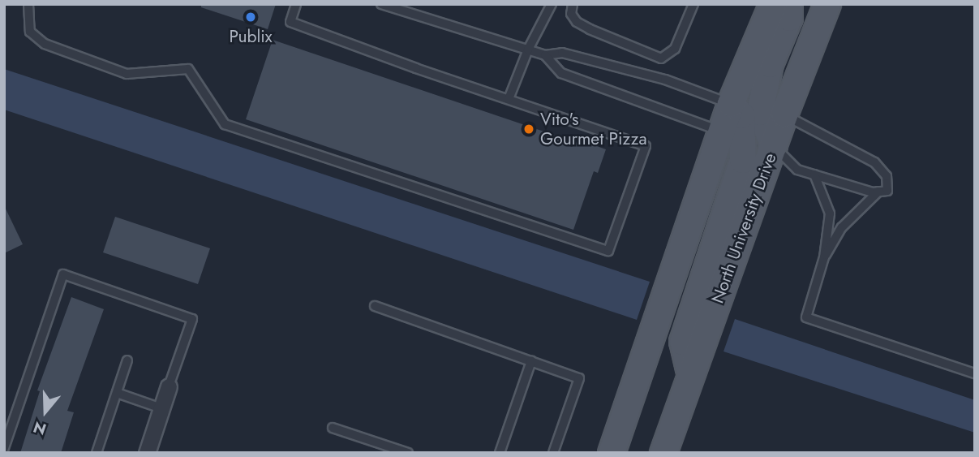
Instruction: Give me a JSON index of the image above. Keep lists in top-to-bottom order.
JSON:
{
  "streets": {
    "main road": ["North University Drive"]
  },
  "places": ["Publix", "Vito's Gourmet Pizza"],
  "north": "bottom"
}
